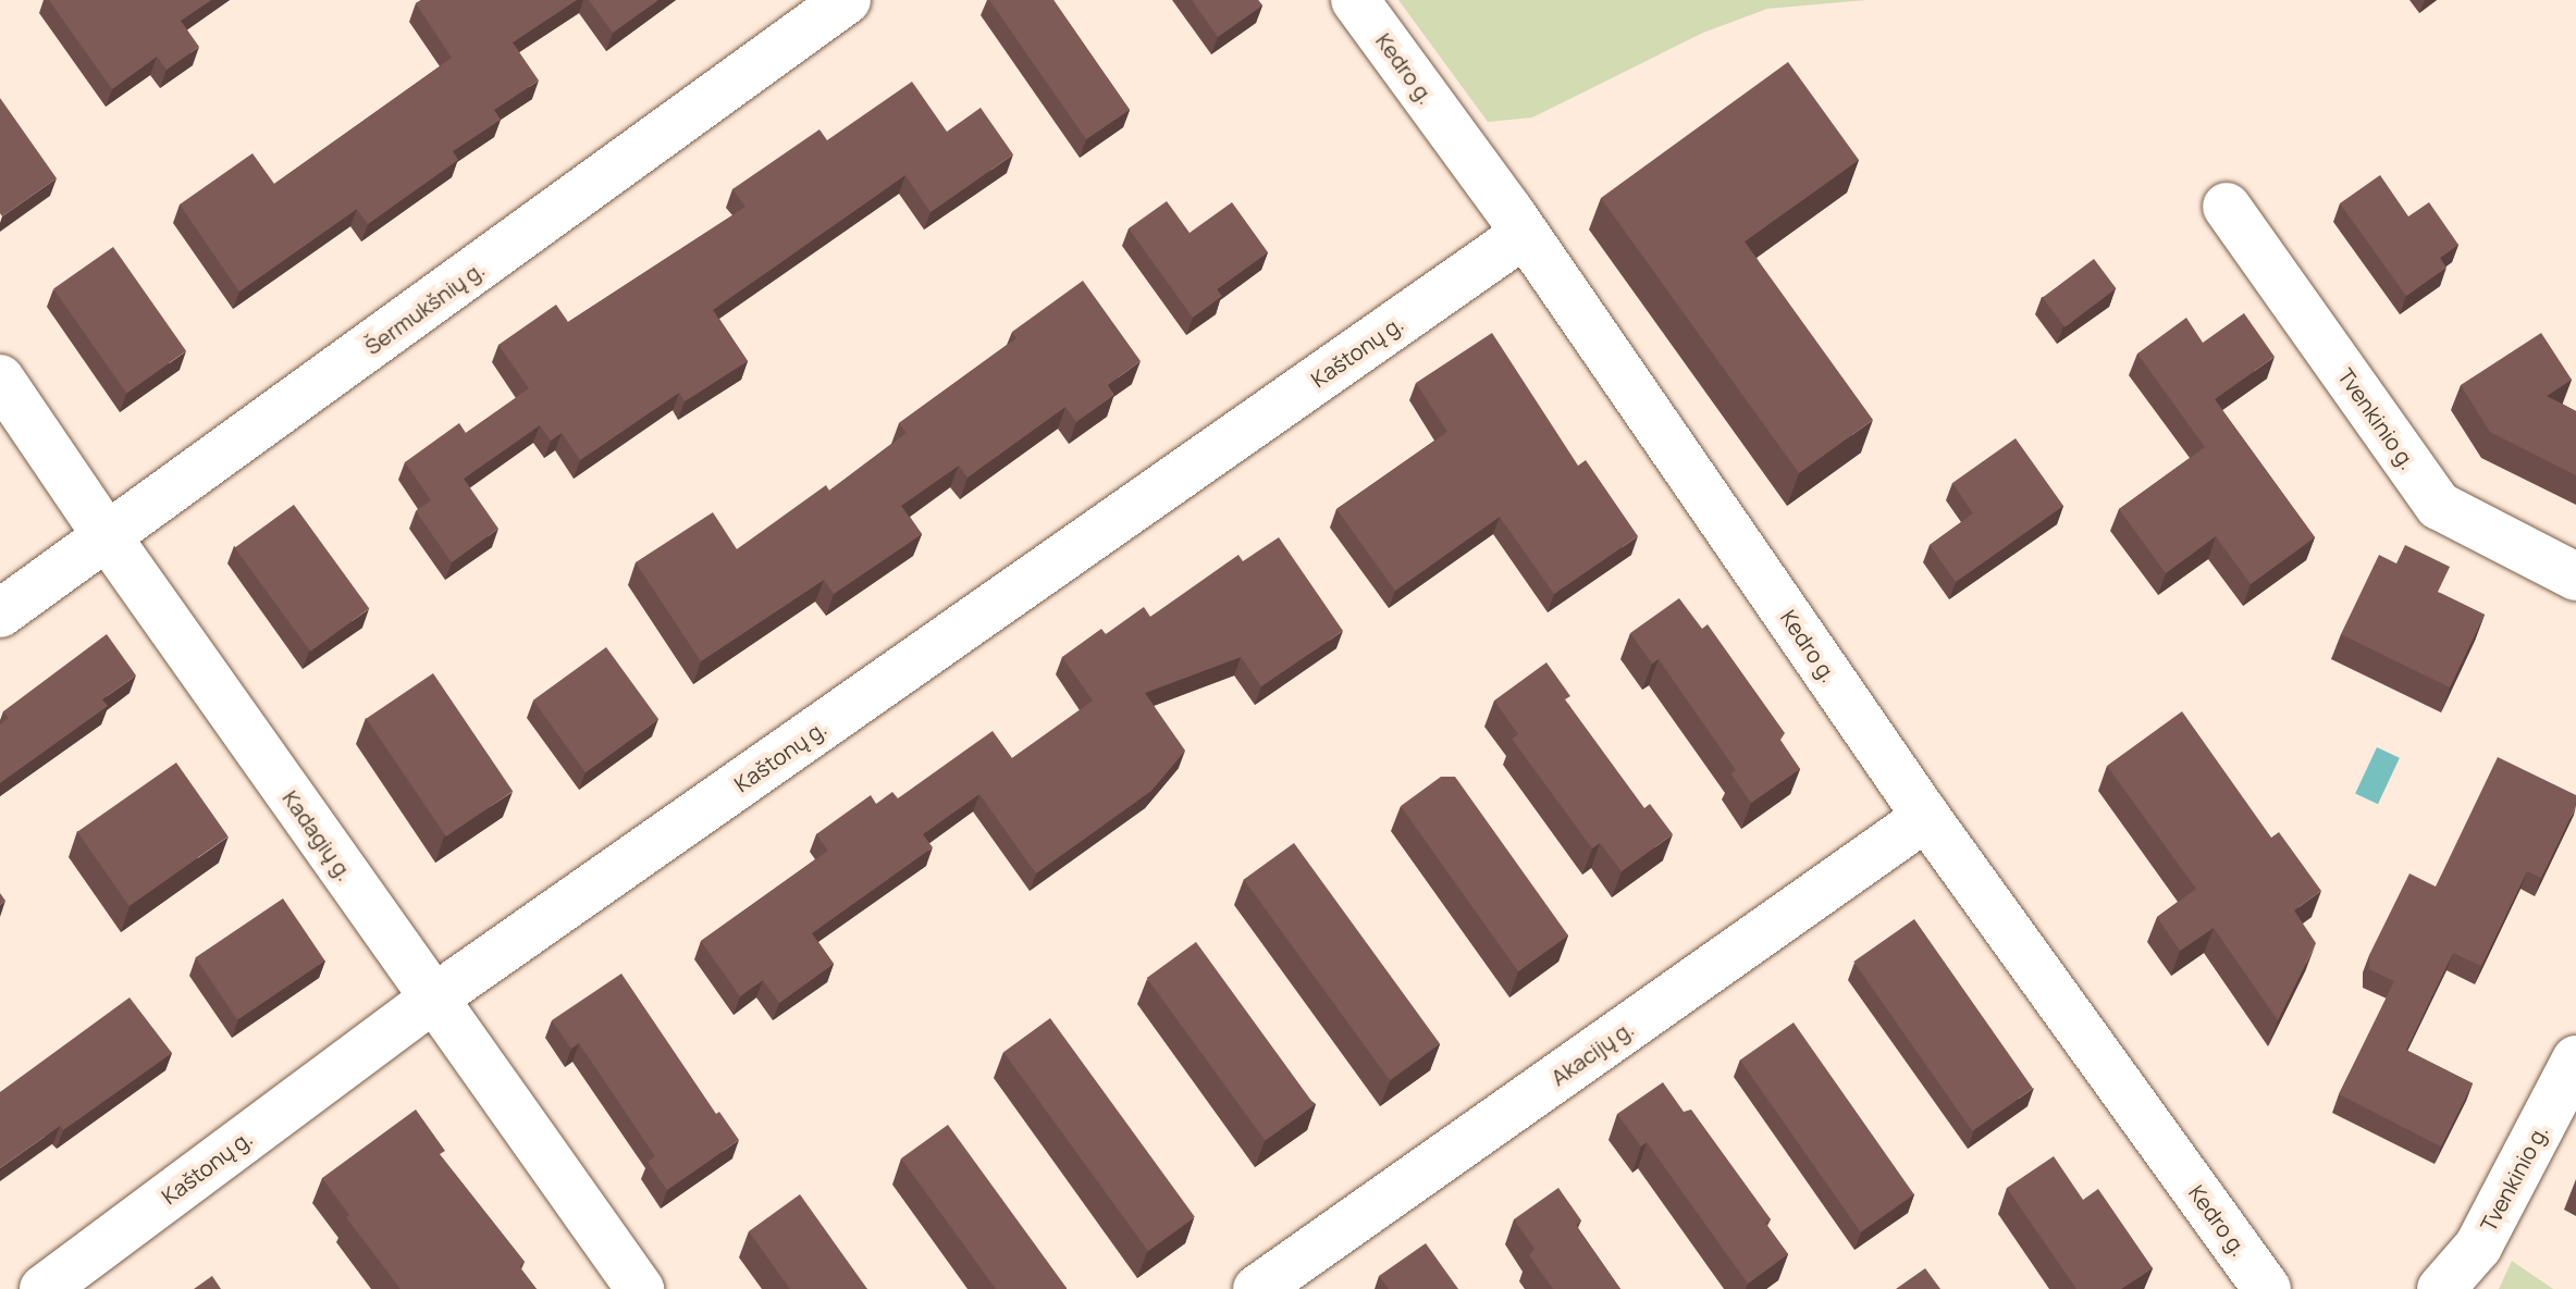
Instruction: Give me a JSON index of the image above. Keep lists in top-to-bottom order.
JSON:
{
  "streets": {
    "street": [
      "Kedro g.",
      "Šermukšnių g.",
      "Kaštonų g.",
      "Tvenkinio g.",
      "Kadagių g.",
      "Akacijų g."
    ]
  },
  "crossings": [
    ["Kedro g.", "Kaštonų g."],
    ["Kedro g.", "Akacijų g."],
    ["Šermukšnių g.", "Kadagių g."],
    ["Kaštonų g.", "Kadagių g."]
  ]
}
